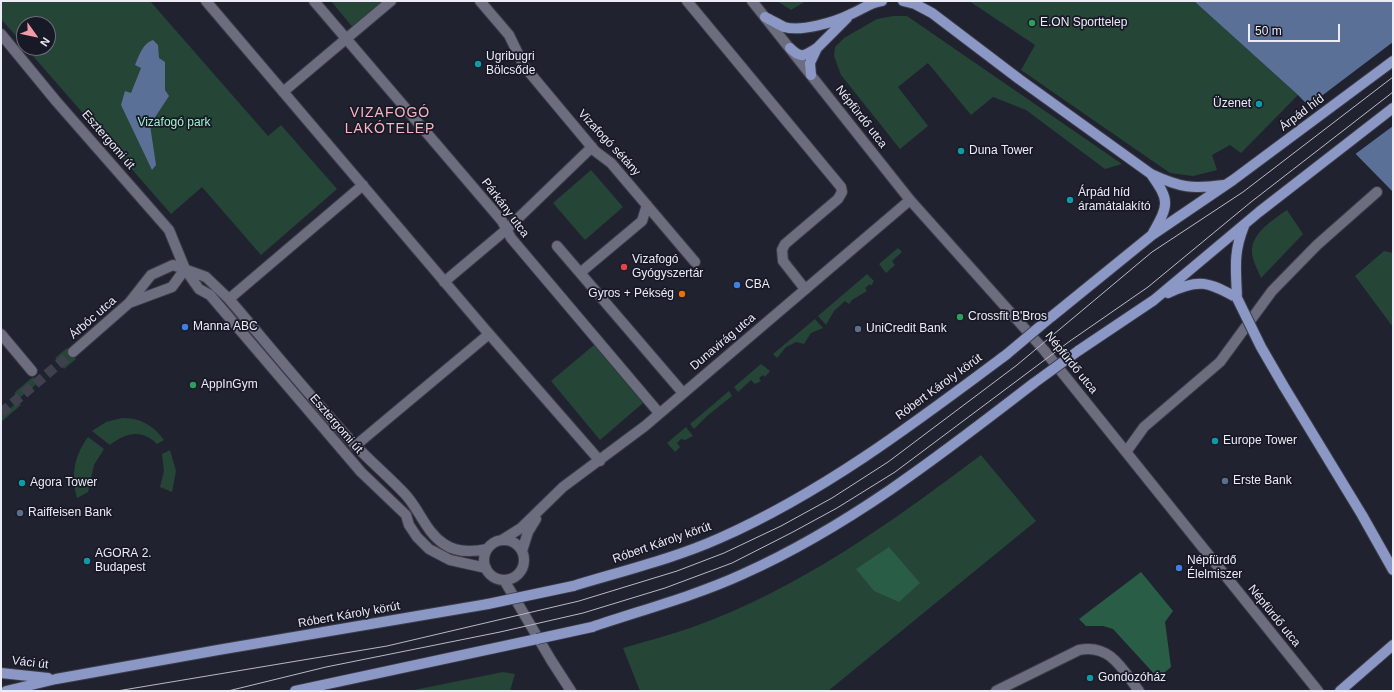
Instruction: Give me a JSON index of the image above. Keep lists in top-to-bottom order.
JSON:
{
  "streets": {
    "main road": ["Árpád híd", "Róbert Károly körút", "Váci út"],
    "street": [
      "Népfürdő utca",
      "Esztergomi út",
      "Vizafogó sétány",
      "Párkány utca",
      "Árbóc utca",
      "Dunavirág utca"
    ]
  },
  "crossings": [
    ["Árpád híd", "Róbert Károly körút"],
    ["Népfürdő utca", "Dunavirág utca"],
    ["Esztergomi út", "Árbóc utca"],
    ["Esztergomi út", "Dunavirág utca"],
    ["Párkány utca", "Dunavirág utca"],
    ["Róbert Károly körút", "Váci út"]
  ],
  "districts": ["VIZAFOGÓ LAKÓTELEP"],
  "parks": ["Vizafogó park"],
  "places": [
    "E.ON Sporttelep",
    "Ugribugri Bölcsőde",
    "Üzenet",
    "Duna Tower",
    "Árpád híd áramátalakító",
    "Vizafogó Gyógyszertár",
    "CBA",
    "Gyros + Pékség",
    "Crossfit B'Bros",
    "Manna ABC",
    "UniCredit Bank",
    "AppInGym",
    "Europe Tower",
    "Erste Bank",
    "Agora Tower",
    "Raiffeisen Bank",
    "AGORA 2. Budapest",
    "Népfürdő Élelmiszer",
    "Gondozóház"
  ],
  "scale_bar": "50 m",
  "north": "bottom right"
}
